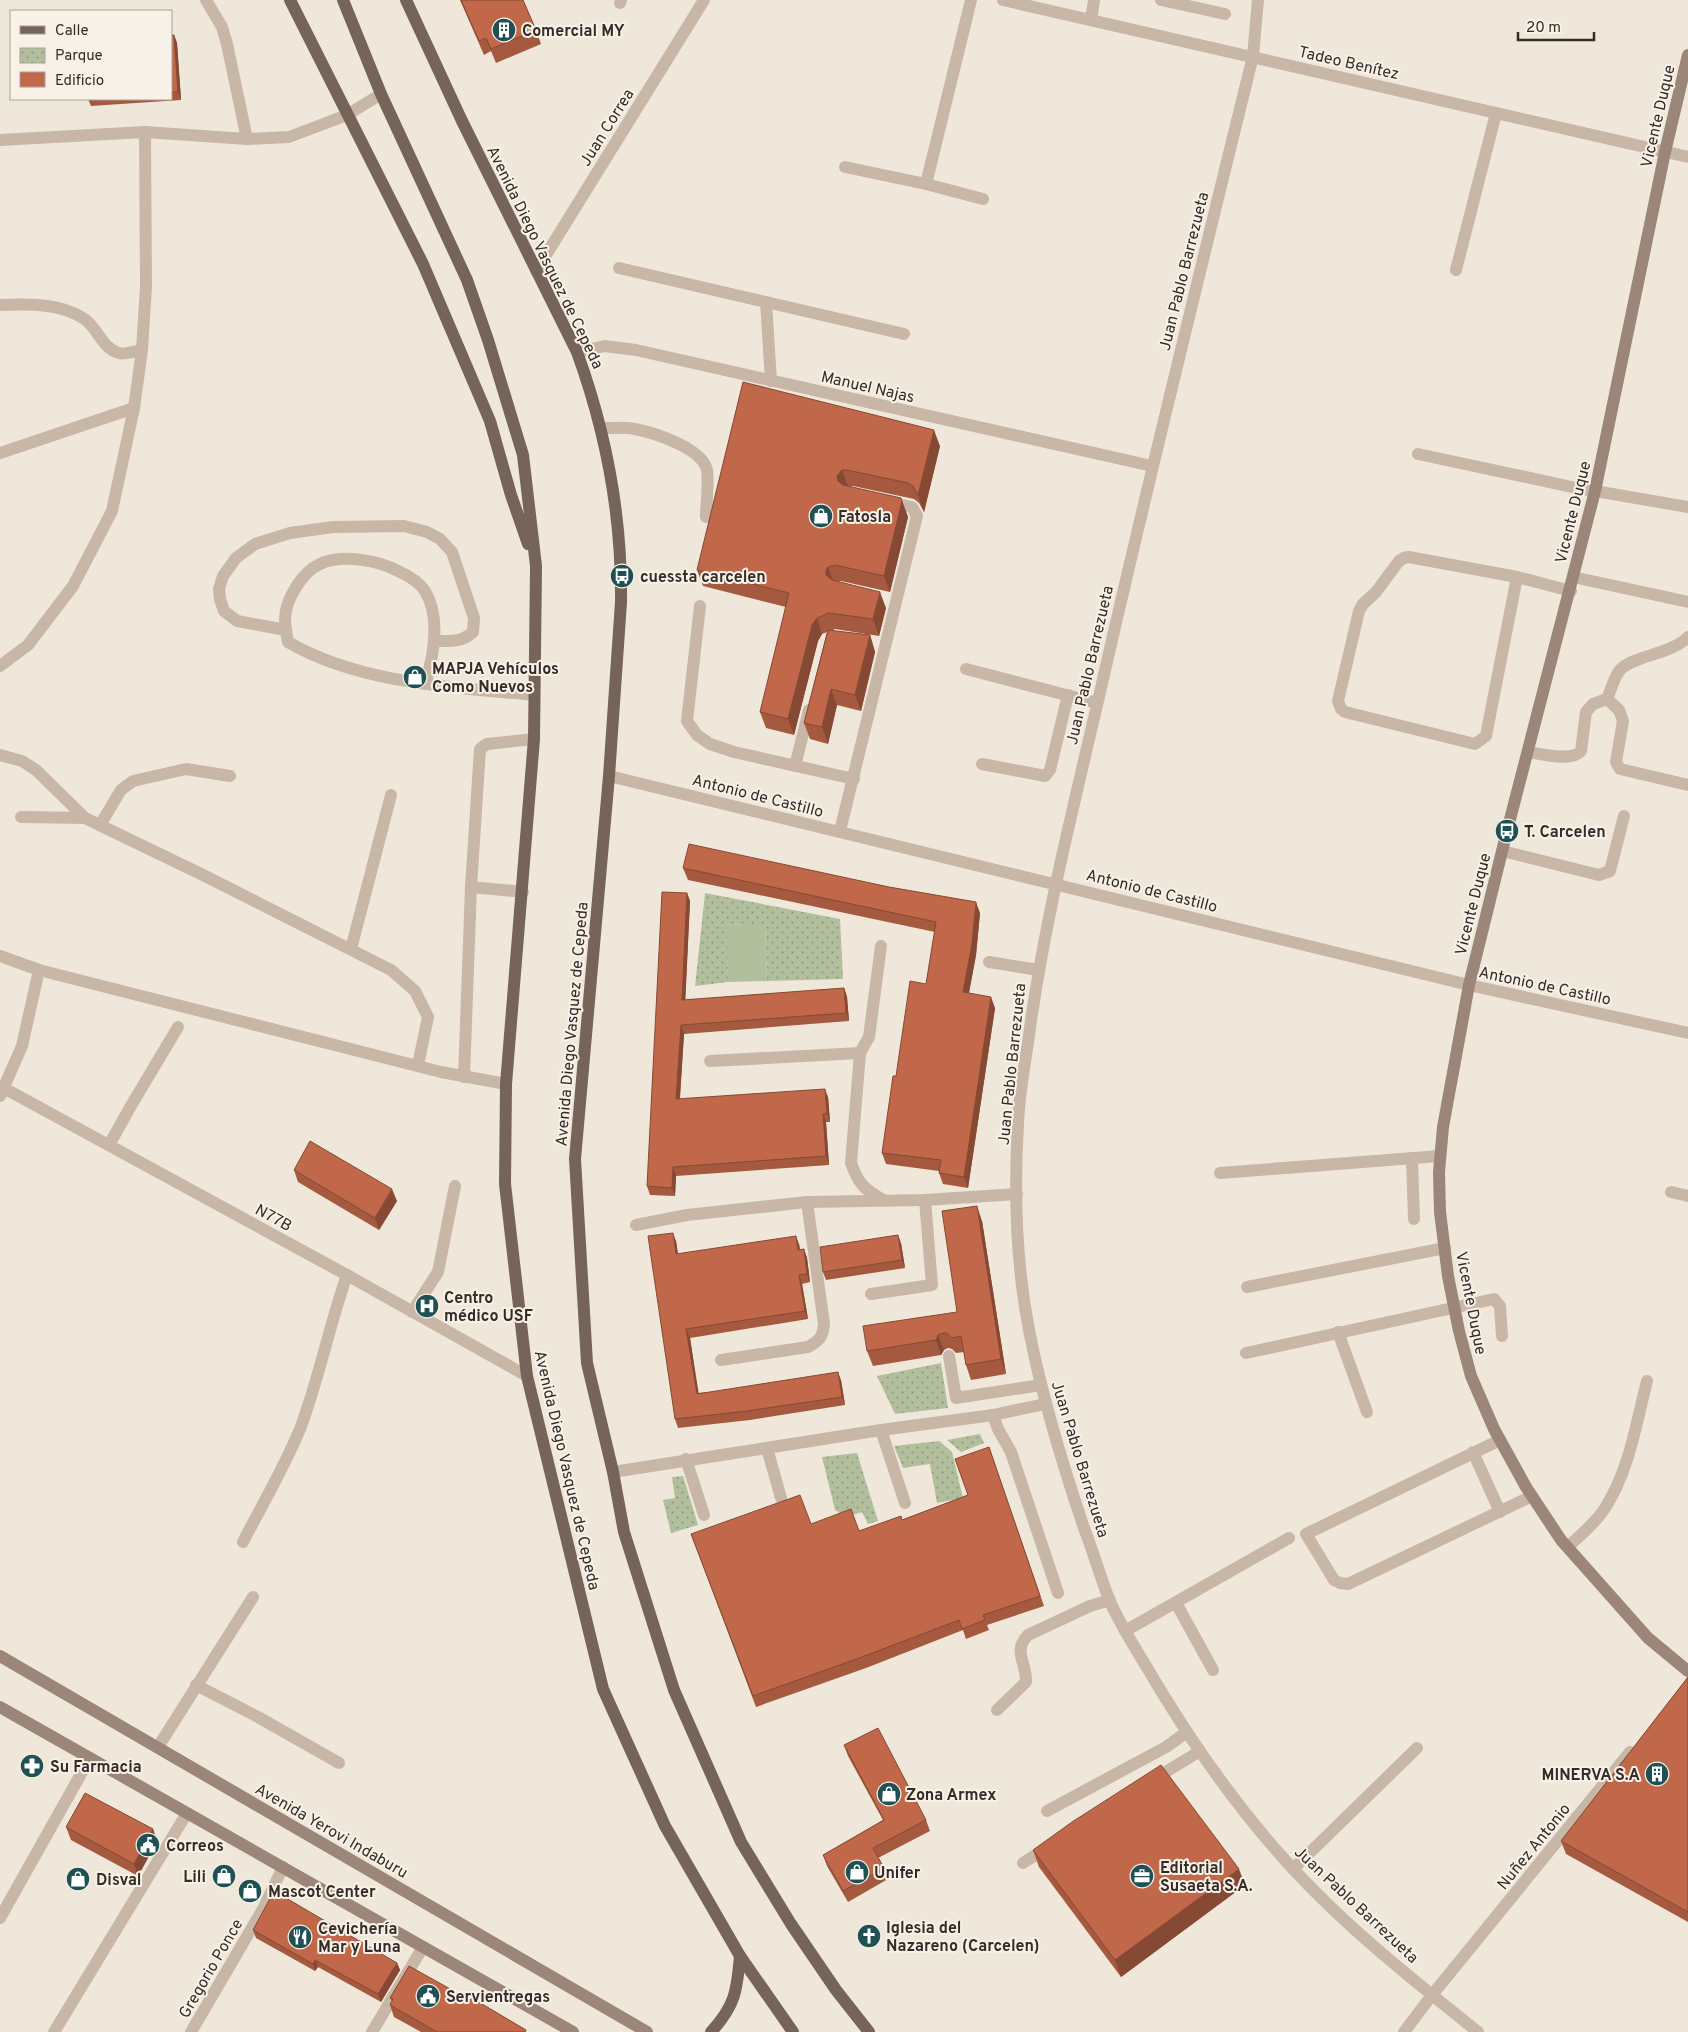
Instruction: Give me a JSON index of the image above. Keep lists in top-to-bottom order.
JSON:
{
  "streets": {
    "main road": ["Avenida Diego Vasquez de Cepeda"],
    "street": [
      "Tadeo Benítez",
      "Vicente Duque",
      "Juan Correa",
      "Juan Pablo Barrezueta",
      "Manuel Najas",
      "Antonio de Castillo",
      "N77B",
      "Avenida Yerovi Indaburu",
      "Nuñez Antonio",
      "Gregorio Ponce"
    ]
  },
  "crossings": [
    ["Tadeo Benítez", "Vicente Duque"],
    ["Tadeo Benítez", "Juan Pablo Barrezueta"],
    ["Vicente Duque", "Antonio de Castillo"],
    ["Juan Correa", "Avenida Diego Vasquez de Cepeda"],
    ["Avenida Diego Vasquez de Cepeda", "Manuel Najas"],
    ["Avenida Diego Vasquez de Cepeda", "Antonio de Castillo"],
    ["Avenida Diego Vasquez de Cepeda", "N77B"],
    ["Juan Pablo Barrezueta", "Manuel Najas"],
    ["Juan Pablo Barrezueta", "Antonio de Castillo"],
    ["Juan Pablo Barrezueta", "Nuñez Antonio"]
  ],
  "places": {
    "building": ["Comercial MY", "MINERVA S.A"],
    "shop": [
      "Fatosla",
      "MAPJA Vehículos Como Nuevos",
      "Zona Armex",
      "Unifer",
      "Lili",
      "Disval",
      "Mascot Center"
    ],
    "bus stop": ["cuessta carcelen", "T. Carcelen"],
    "hospital": ["Centro médico USF"],
    "pharmacy": ["Su Farmacia"],
    "public building": ["Correos", "Servientregas"],
    "office": ["Editorial Susaeta S.A."],
    "church": ["Iglesia del Nazareno (Carcelen)"],
    "restaurant": ["Cevichería Mar y Luna"]
  },
  "legend": ["Calle", "Parque", "Edificio"],
  "scale_bar": "20 m"
}
